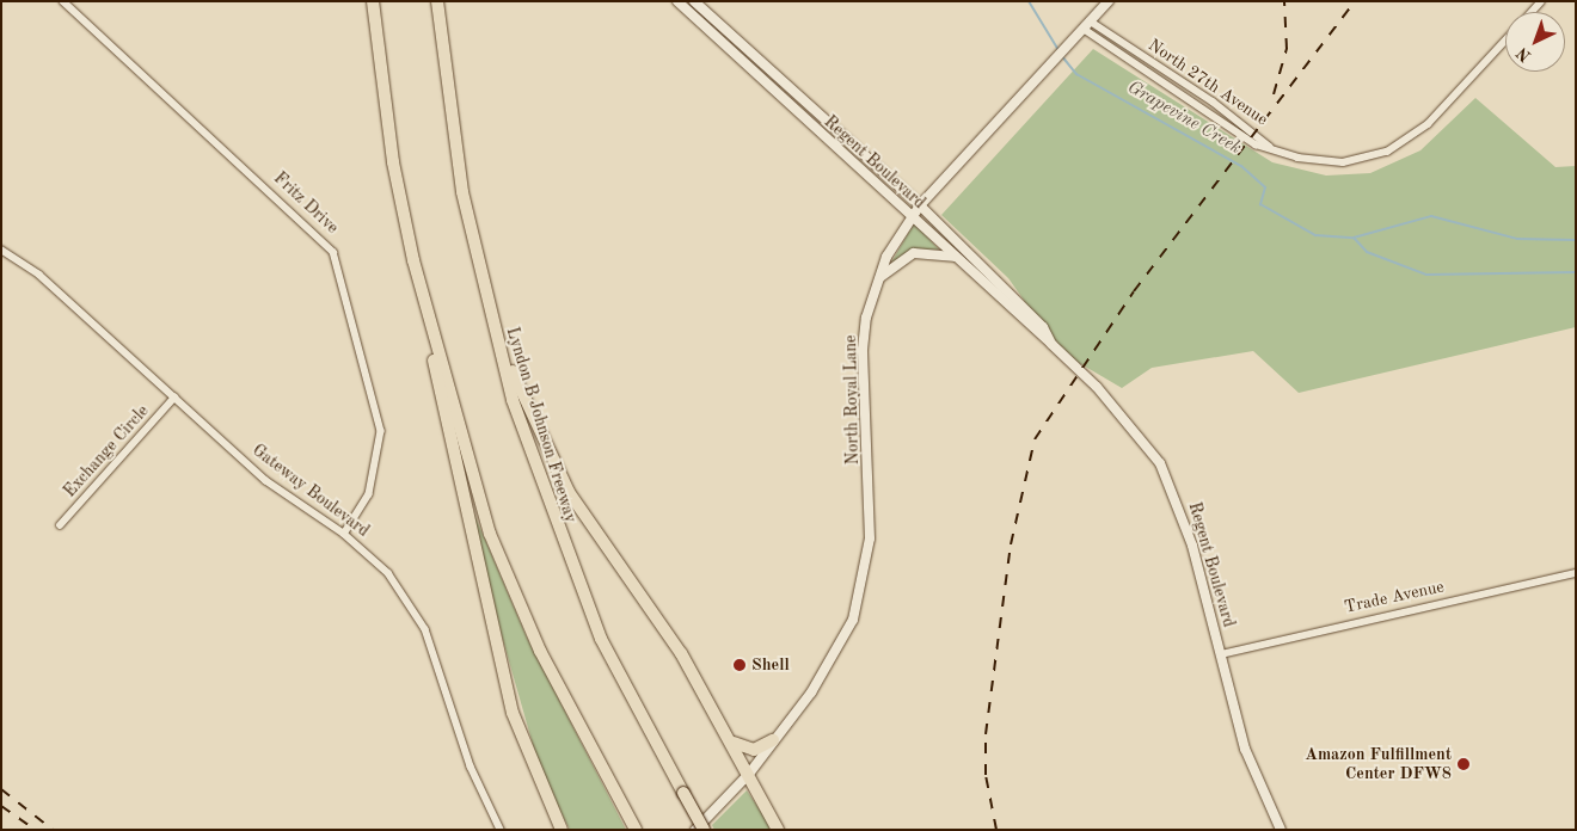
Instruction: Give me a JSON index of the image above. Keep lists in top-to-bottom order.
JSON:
{
  "streets": {
    "highway": ["Lyndon B Johnson Freeway"],
    "street": [
      "North 27th Avenue",
      "Regent Boulevard",
      "Fritz Drive",
      "North Royal Lane",
      "Exchange Circle",
      "Gateway Boulevard",
      "Trade Avenue"
    ]
  },
  "crossings": [
    ["North 27th Avenue", "North Royal Lane"],
    ["Regent Boulevard", "North Royal Lane"],
    ["Regent Boulevard", "Trade Avenue"],
    ["Fritz Drive", "Gateway Boulevard"],
    ["Exchange Circle", "Gateway Boulevard"]
  ],
  "water": ["Grapevine Creek"],
  "places": ["Shell", "Amazon Fulfillment Center DFW8"],
  "north": "bottom left"
}
